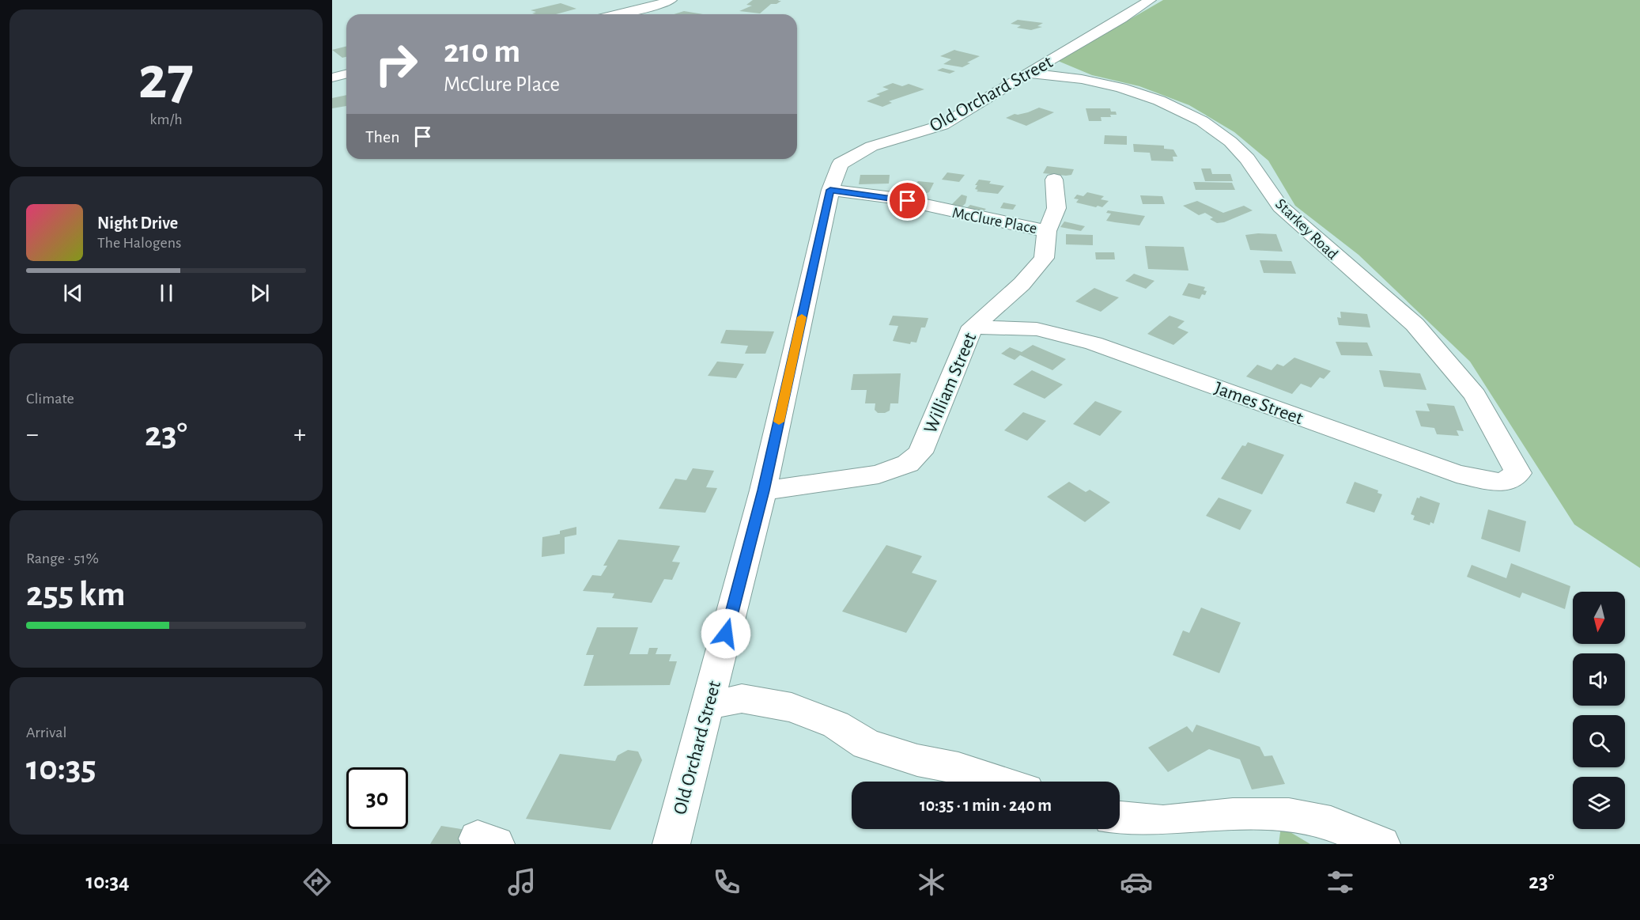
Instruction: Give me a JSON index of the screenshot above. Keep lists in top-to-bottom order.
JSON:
{
  "streets": {
    "street": [
      "Old Orchard Street",
      "McClure Place",
      "Starkey Road",
      "William Street",
      "James Street"
    ]
  },
  "crossings": [
    ["Old Orchard Street", "McClure Place"],
    ["Old Orchard Street", "Starkey Road"],
    ["Old Orchard Street", "William Street"],
    ["McClure Place", "William Street"],
    ["Starkey Road", "James Street"],
    ["William Street", "James Street"]
  ],
  "north": "bottom",
  "page": {
    "tile": [
      ["27", "km/h"],
      "Climate",
      ["Range · 51%", "255 km"],
      ["Arrival", "10:35"]
    ],
    "turn": ["210 m", "McClure Place"],
    "then": "Then",
    "song": ["Night Drive", "The Halogens"],
    "heat": ["−", "23°", "+"],
    "limit": "30",
    "trip": "10:35 · 1 min · 240 m",
    "tabs": ["10:34", "23°"]
  }
}
